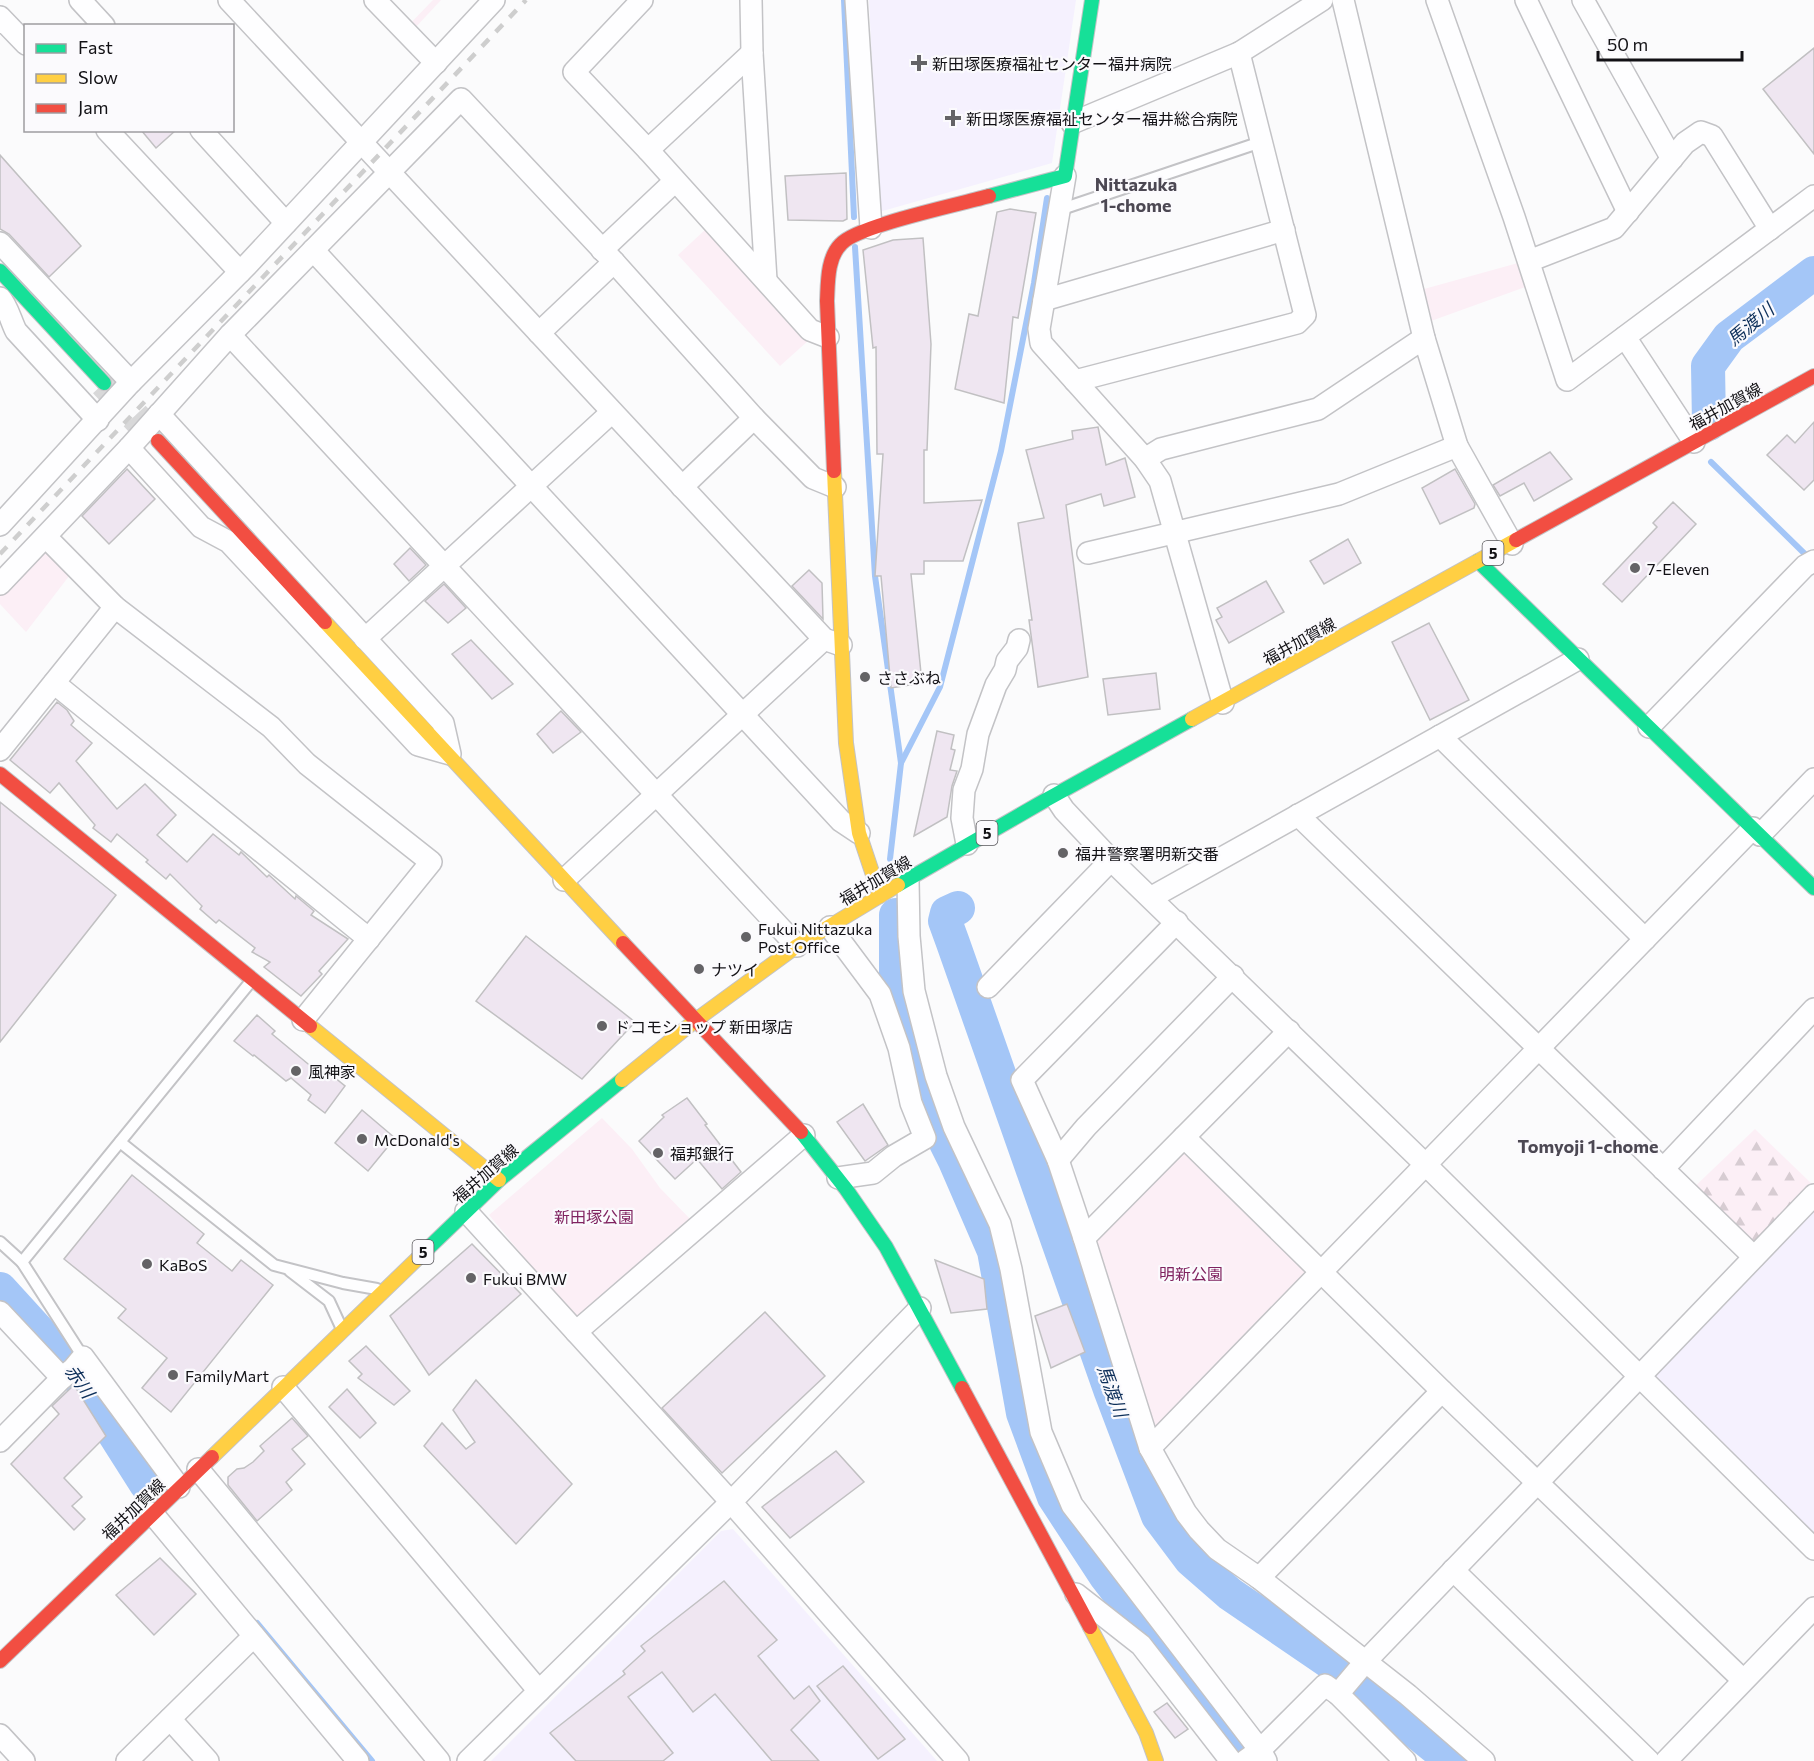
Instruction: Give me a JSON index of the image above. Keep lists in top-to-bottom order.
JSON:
{
  "streets": {
    "street": ["福井加賀線", "5"]
  },
  "districts": ["Nittazuka 1-chome", "Tomyoji 1-chome"],
  "water": ["馬渡川", "赤川"],
  "parks": ["新田塚公園", "明新公園"],
  "places": {
    "health": ["新田塚医療福祉センター福井病院", "新田塚医療福祉センター福井総合病院"],
    "other": [
      "7-Eleven",
      "ささぶね",
      "福井警察署明新交番",
      "Fukui Nittazuka Post Office",
      "ナツイ",
      "ドコモショップ 新田塚店",
      "風神家",
      "McDonald's",
      "福邦銀行",
      "KaBoS",
      "Fukui BMW",
      "FamilyMart"
    ]
  },
  "legend": ["Fast", "Slow", "Jam"],
  "scale_bar": "50 m"
}
